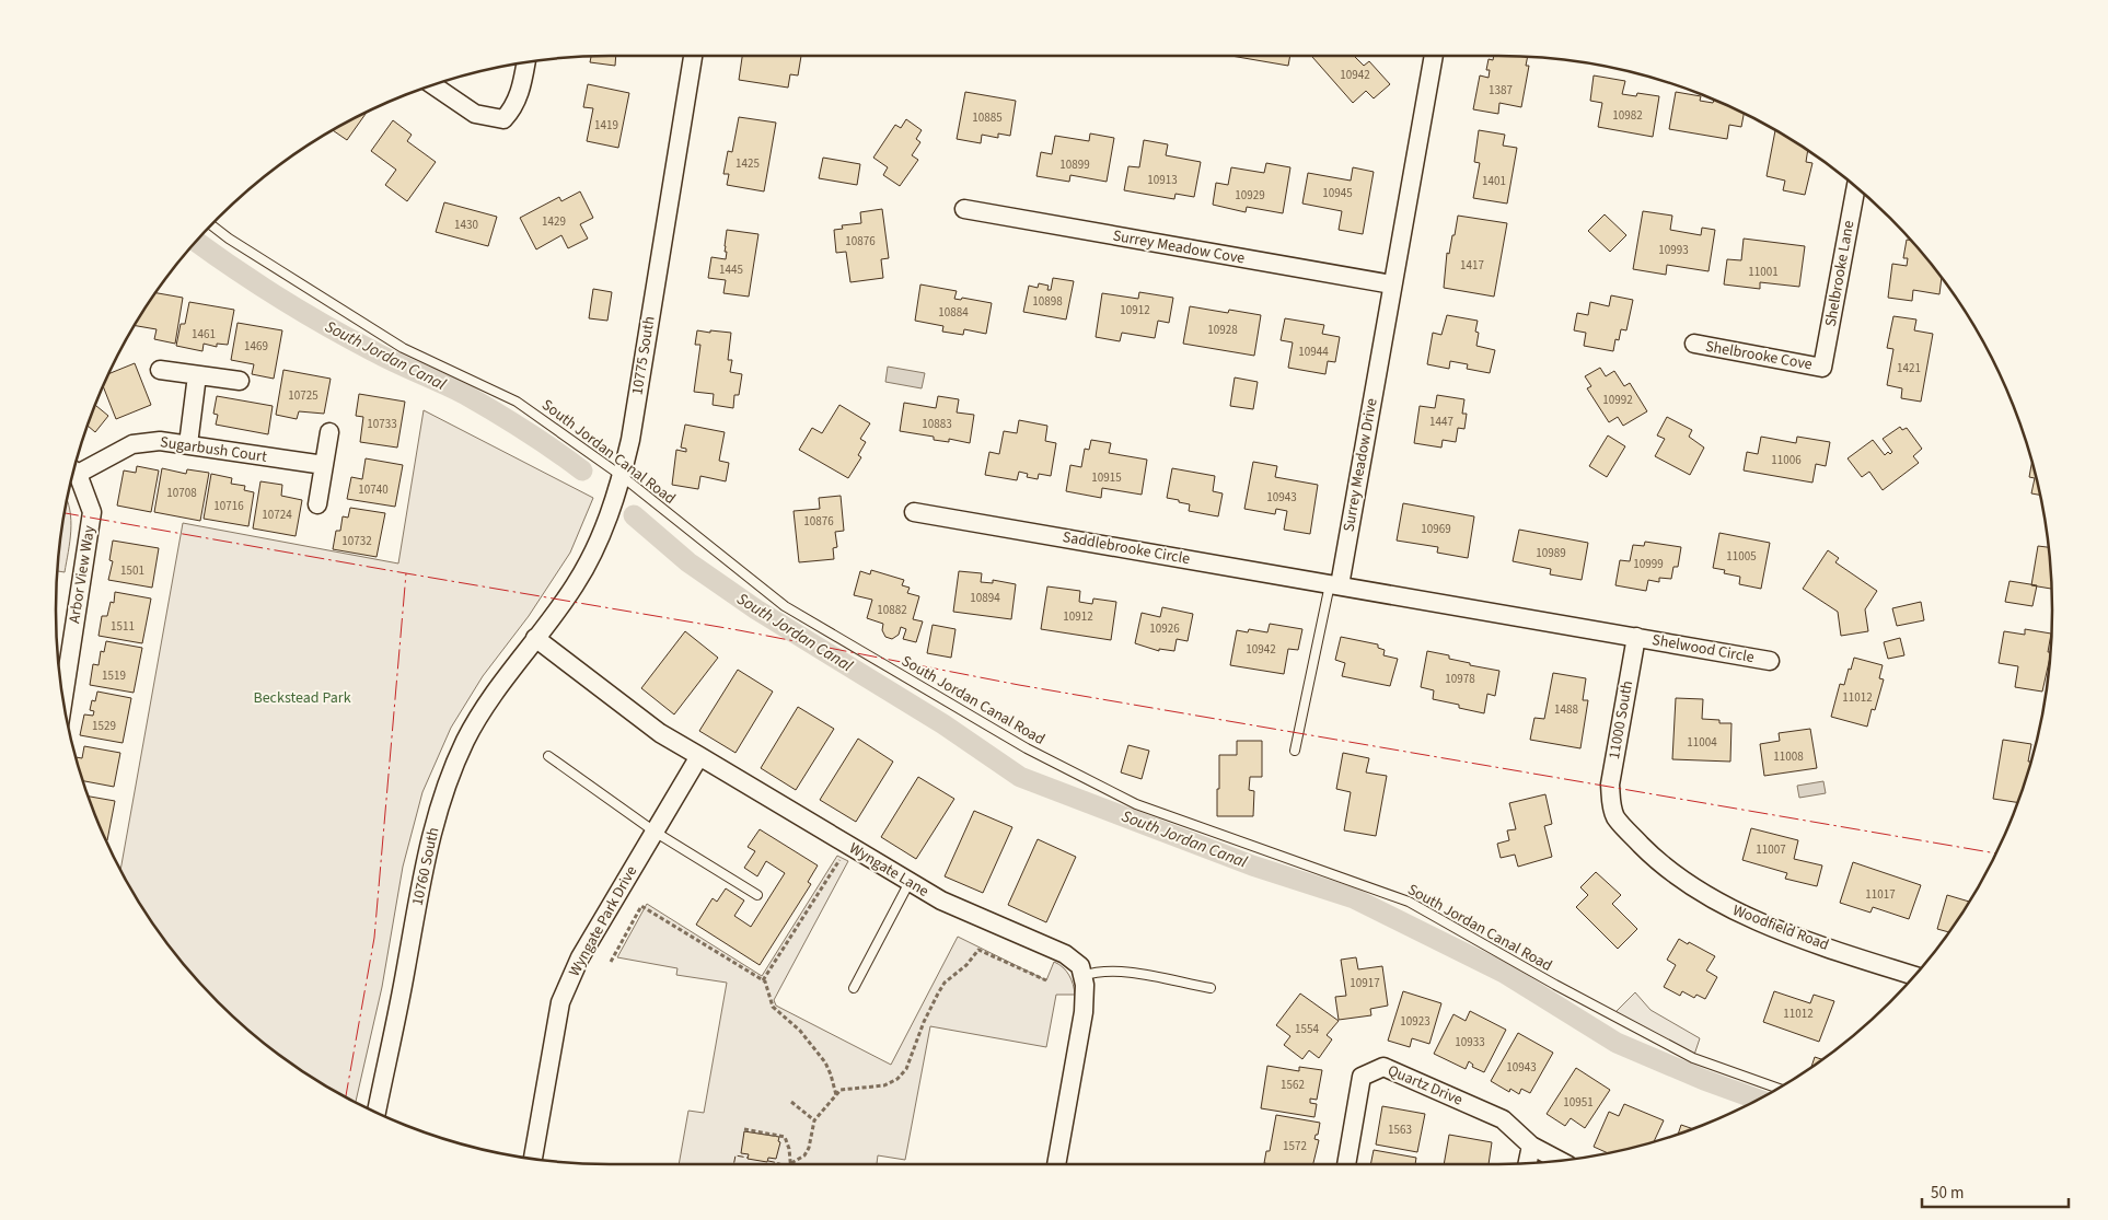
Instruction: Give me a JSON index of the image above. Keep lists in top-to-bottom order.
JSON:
{
  "streets": {
    "street": [
      "Surrey Meadow Cove",
      "Shelbrooke Lane",
      "10775 South",
      "Shelbrooke Cove",
      "Sugarbush Court",
      "Surrey Meadow Drive",
      "Saddlebrooke Circle",
      "Arbor View Way",
      "Shelwood Circle",
      "11000 South",
      "10760 South",
      "Wyngate Lane",
      "Wyngate Park Drive",
      "Woodfield Road",
      "Quartz Drive"
    ],
    "lane": ["South Jordan Canal Road"]
  },
  "crossings": [
    ["Surrey Meadow Cove", "Surrey Meadow Drive"],
    ["Shelbrooke Lane", "Shelbrooke Cove"],
    ["10775 South", "South Jordan Canal Road"],
    ["10775 South", "10760 South"],
    ["10775 South", "Wyngate Lane"],
    ["Surrey Meadow Drive", "Saddlebrooke Circle"],
    ["Shelwood Circle", "11000 South"],
    ["11000 South", "Woodfield Road"],
    ["10760 South", "Wyngate Lane"],
    ["Wyngate Lane", "Wyngate Park Drive"]
  ],
  "water": ["South Jordan Canal"],
  "parks": ["Beckstead Park"],
  "house_numbers": [
    "10942",
    "1387",
    "10982",
    "10885",
    "1419",
    "1425",
    "10899",
    "10913",
    "1401",
    "10945",
    "10929",
    "1429",
    "1430",
    "10876",
    "10993",
    "1417",
    "1445",
    "11001",
    "10898",
    "10912",
    "10884",
    "10928",
    "1461",
    "1469",
    "10944",
    "1421",
    "10725",
    "10992",
    "1447",
    "10733",
    "10883",
    "11006",
    "10915",
    "10740",
    "10708",
    "10943",
    "10716",
    "10724",
    "10876",
    "10969",
    "10732",
    "10989",
    "11005",
    "10999",
    "1501",
    "10894",
    "10882",
    "10912",
    "1511",
    "10926",
    "10942",
    "1519",
    "10978",
    "11012",
    "1488",
    "1529",
    "11004",
    "11008",
    "11007",
    "11017",
    "10917",
    "11012",
    "10923",
    "1554",
    "10933",
    "10943",
    "1562",
    "10951",
    "1563",
    "1572"
  ],
  "scale_bar": "50 m"
}
